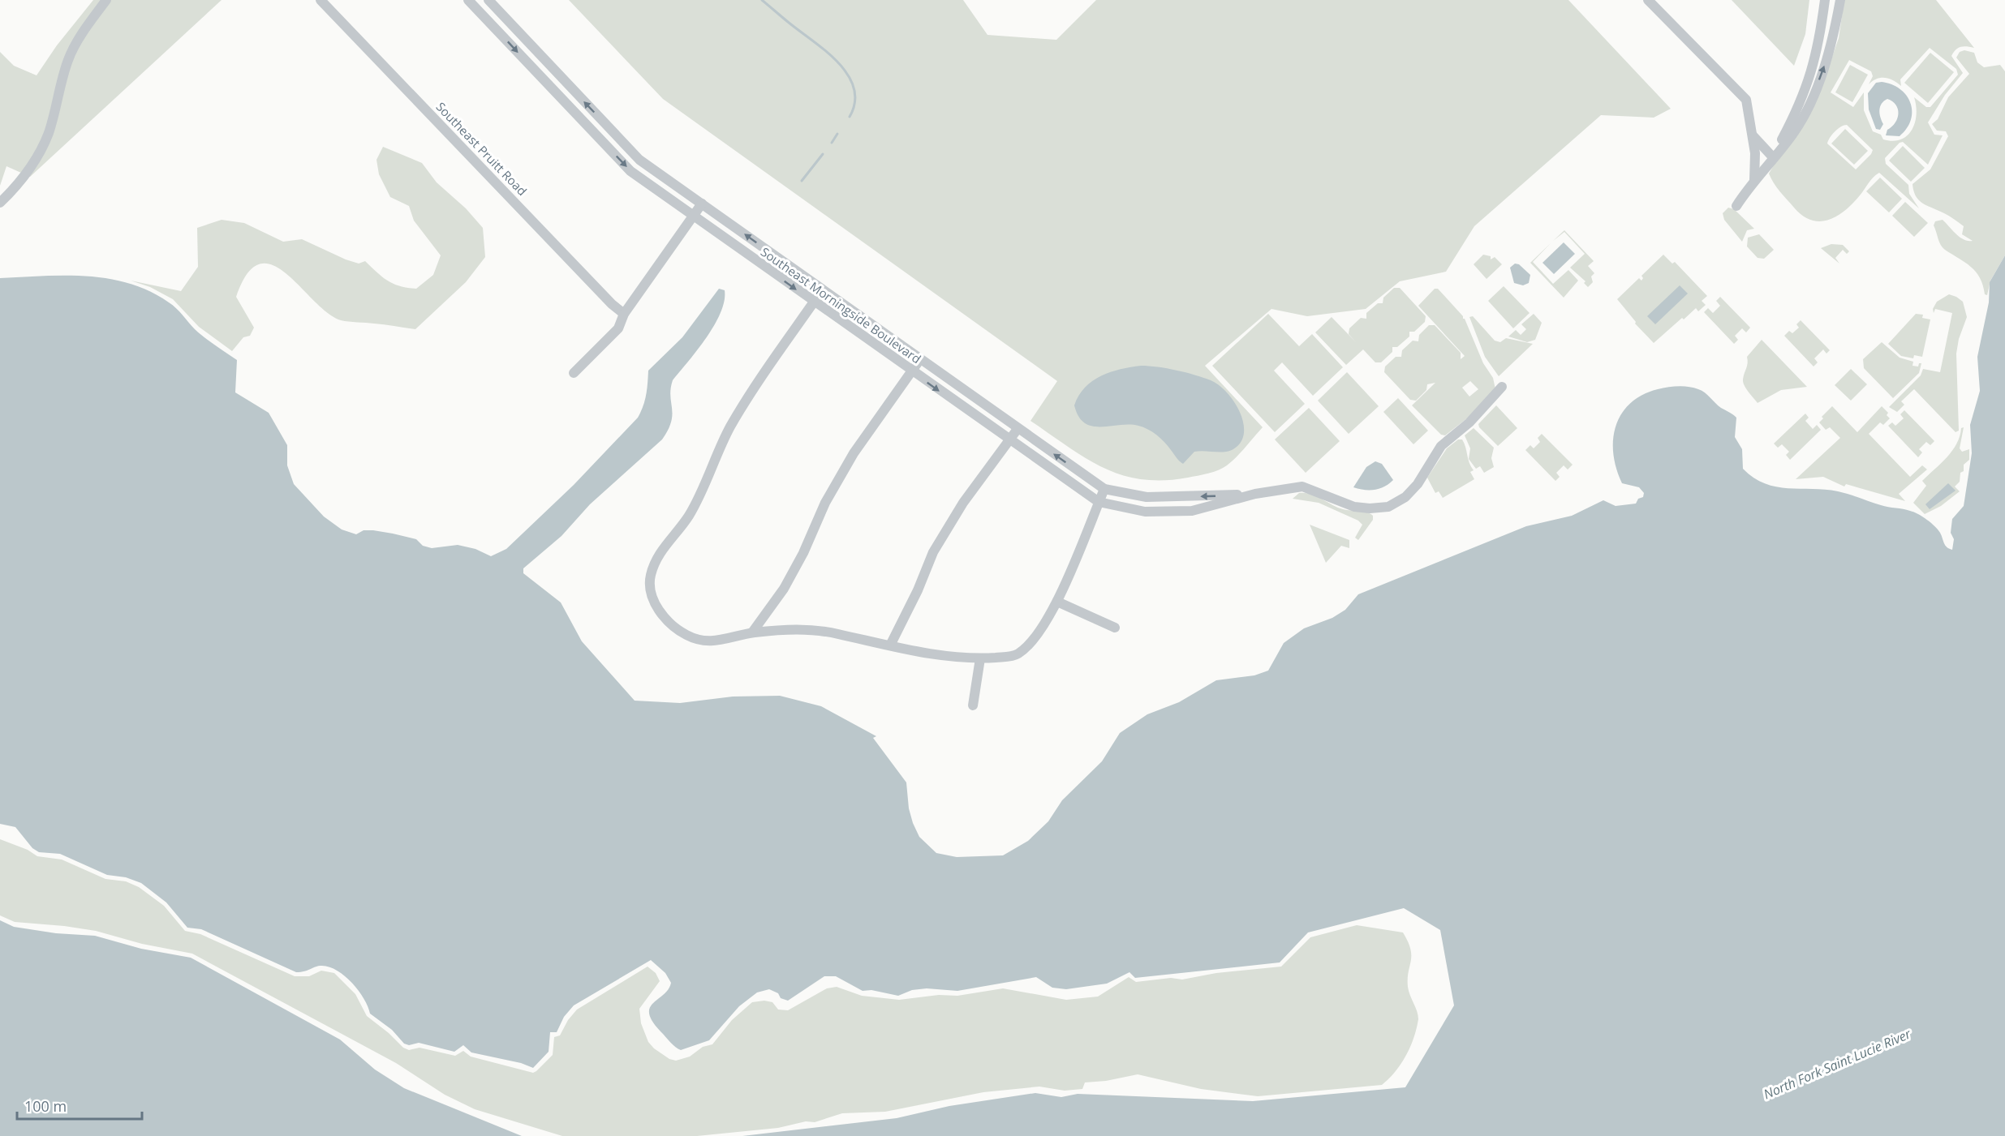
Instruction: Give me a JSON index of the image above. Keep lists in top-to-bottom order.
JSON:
{
  "streets": {
    "street": ["Southeast Pruitt Road", "Southeast Morningside Boulevard"]
  },
  "water": ["North Fork Saint Lucie River"],
  "scale_bar": "100 m"
}
